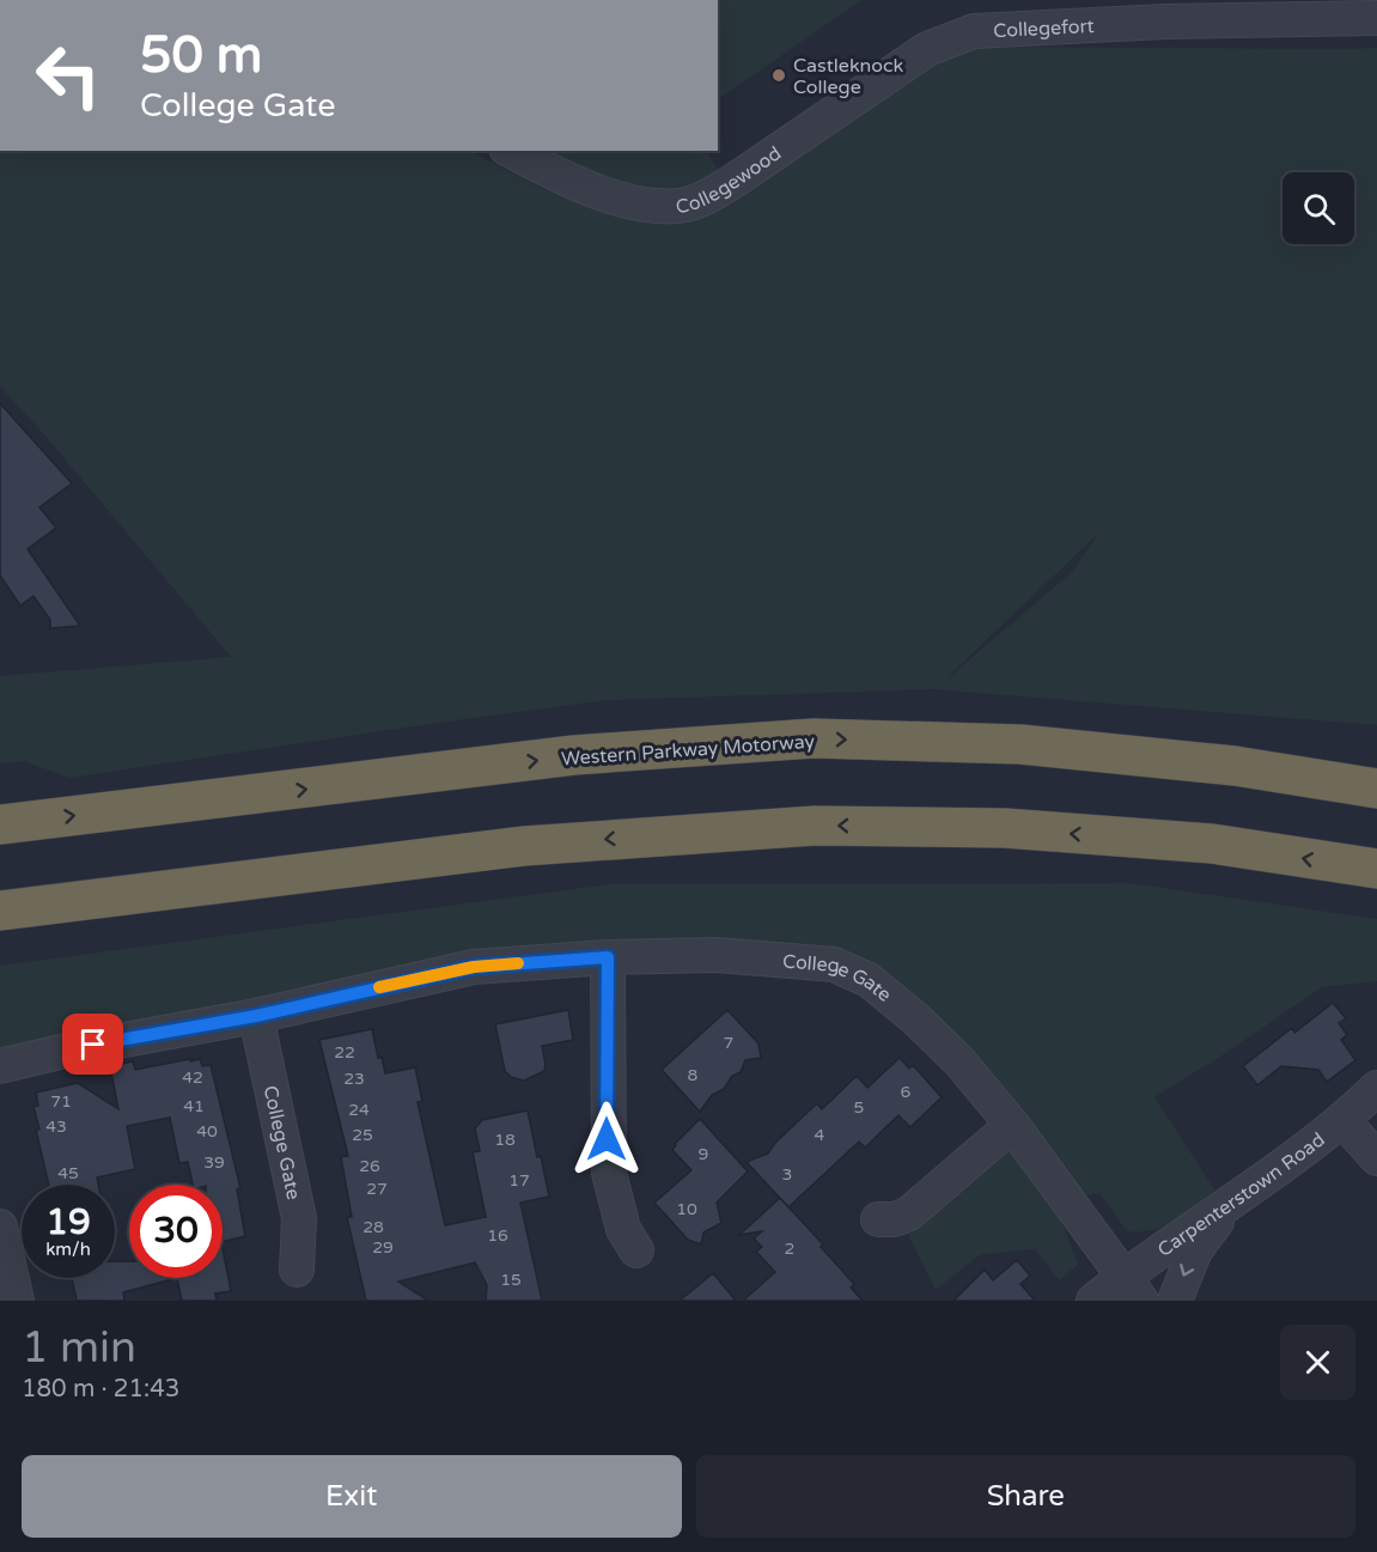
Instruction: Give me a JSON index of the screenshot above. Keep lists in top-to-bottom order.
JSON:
{
  "streets": {
    "highway": ["Western Parkway Motorway"],
    "street": [
      "Collegefort",
      "Collegewood",
      "College Gate",
      "Carpenterstown Road"
    ]
  },
  "crossings": [
    ["Collegefort", "Collegewood"],
    ["College Gate", "Carpenterstown Road"]
  ],
  "places": ["Castleknock College"],
  "house_numbers": [
    "7",
    "22",
    "8",
    "42",
    "23",
    "6",
    "71",
    "41",
    "5",
    "24",
    "43",
    "40",
    "25",
    "4",
    "18",
    "9",
    "39",
    "26",
    "45",
    "3",
    "17",
    "27",
    "10",
    "28",
    "16",
    "29",
    "2",
    "15"
  ],
  "page": {
    "turn": ["50 m", "College Gate"],
    "speed": "19 km/h",
    "limit": "30",
    "heading": ["1 min", "180 m · 21:43"],
    "buttons": ["Exit", "Share"]
  }
}
